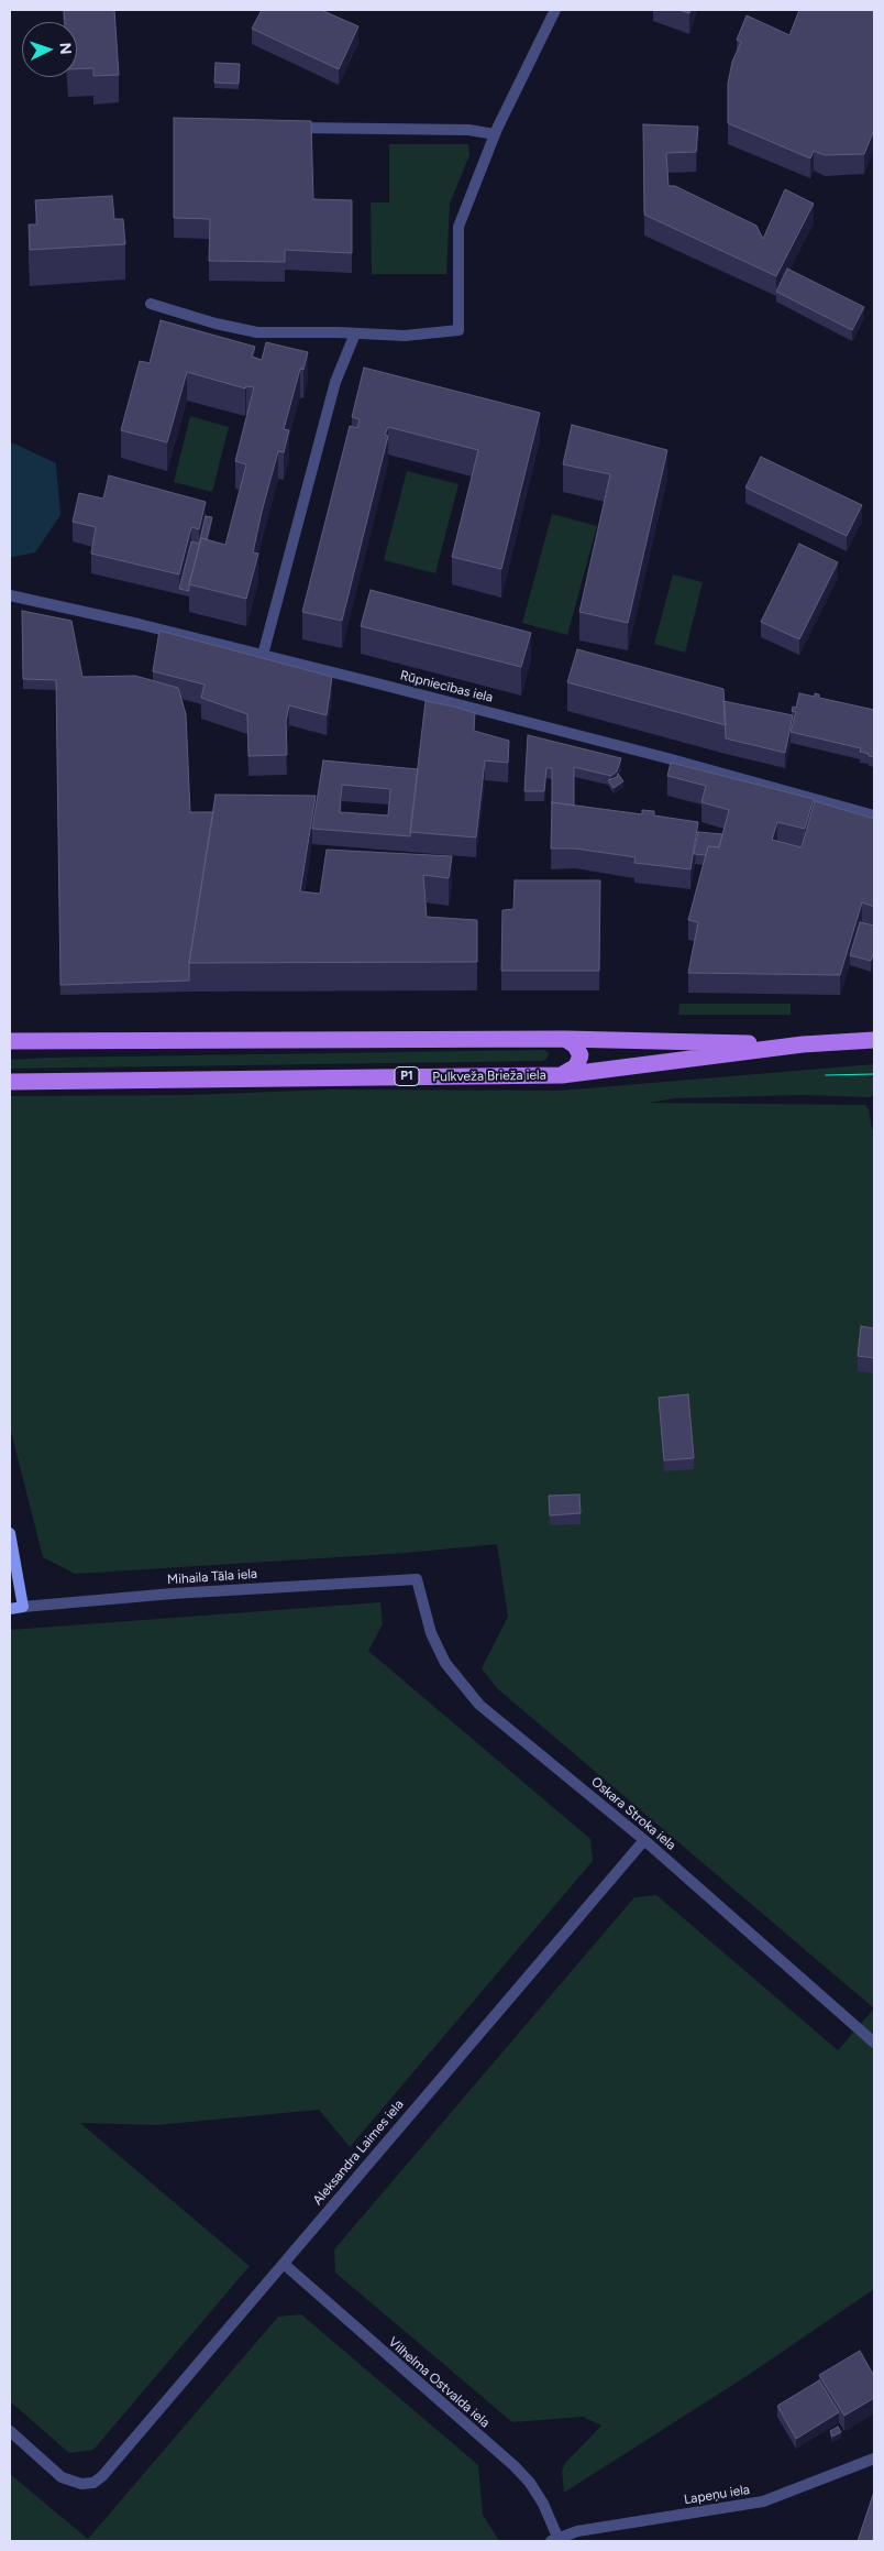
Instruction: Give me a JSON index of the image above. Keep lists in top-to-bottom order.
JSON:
{
  "streets": {
    "main road": ["P1", "Pulkveža Brieža iela"],
    "street": [
      "Rūpniecības iela",
      "Mihaila Tāla iela",
      "Oskara Stroka iela",
      "Aleksandra Laimes iela",
      "Vilhelma Ostvalda iela",
      "Lapeņu iela"
    ]
  },
  "crossings": [
    ["Mihaila Tāla iela", "Oskara Stroka iela"],
    ["Oskara Stroka iela", "Aleksandra Laimes iela"],
    ["Aleksandra Laimes iela", "Vilhelma Ostvalda iela"],
    ["Vilhelma Ostvalda iela", "Lapeņu iela"]
  ],
  "north": "right"
}
